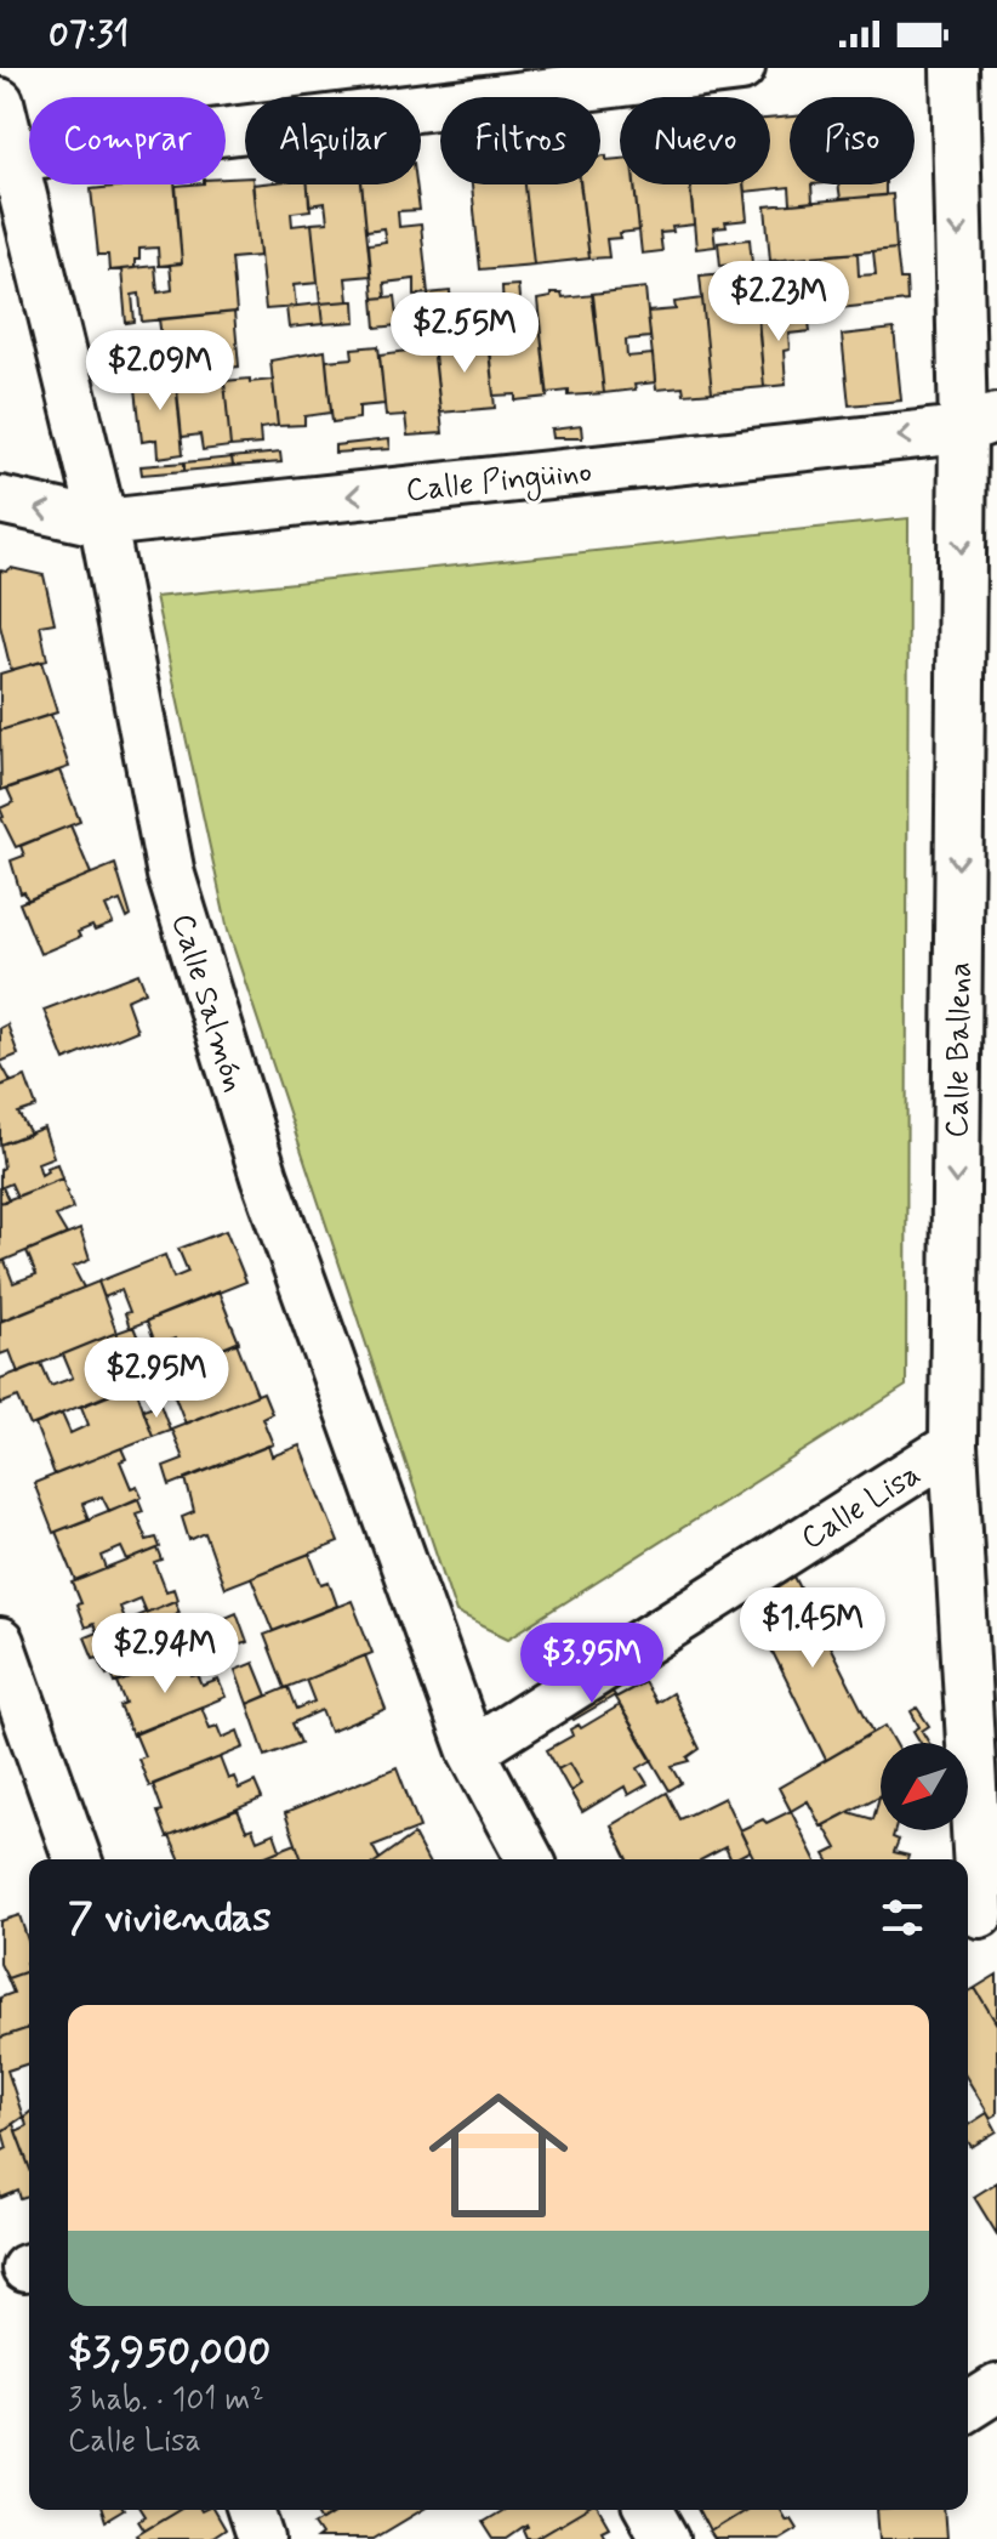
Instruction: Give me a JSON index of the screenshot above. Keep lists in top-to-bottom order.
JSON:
{
  "streets": {
    "street": [
      "Calle Pingüino",
      "Calle Salmón",
      "Calle Ballena",
      "Calle Lisa"
    ]
  },
  "crossings": [
    ["Calle Pingüino", "Calle Salmón"],
    ["Calle Pingüino", "Calle Ballena"],
    ["Calle Salmón", "Calle Lisa"],
    ["Calle Ballena", "Calle Lisa"]
  ],
  "one_way": ["Calle Ballena"],
  "north": "bottom left",
  "page": {
    "status": "07:31",
    "chip": [
      "Comprar",
      "Alquilar",
      "Filtros",
      "Nuevo",
      "Piso"
    ],
    "price": [
      "$2.23M",
      "$2.55M",
      "$2.09M",
      "$2.95M",
      "$1.45M",
      "$2.94M",
      "$3.95M"
    ],
    "heading": "7 viviendas",
    "list": [
      {
        "name": "$3,950,000",
        "note": "3 hab. · 101 m² · Calle Lisa"
      }
    ]
  }
}
